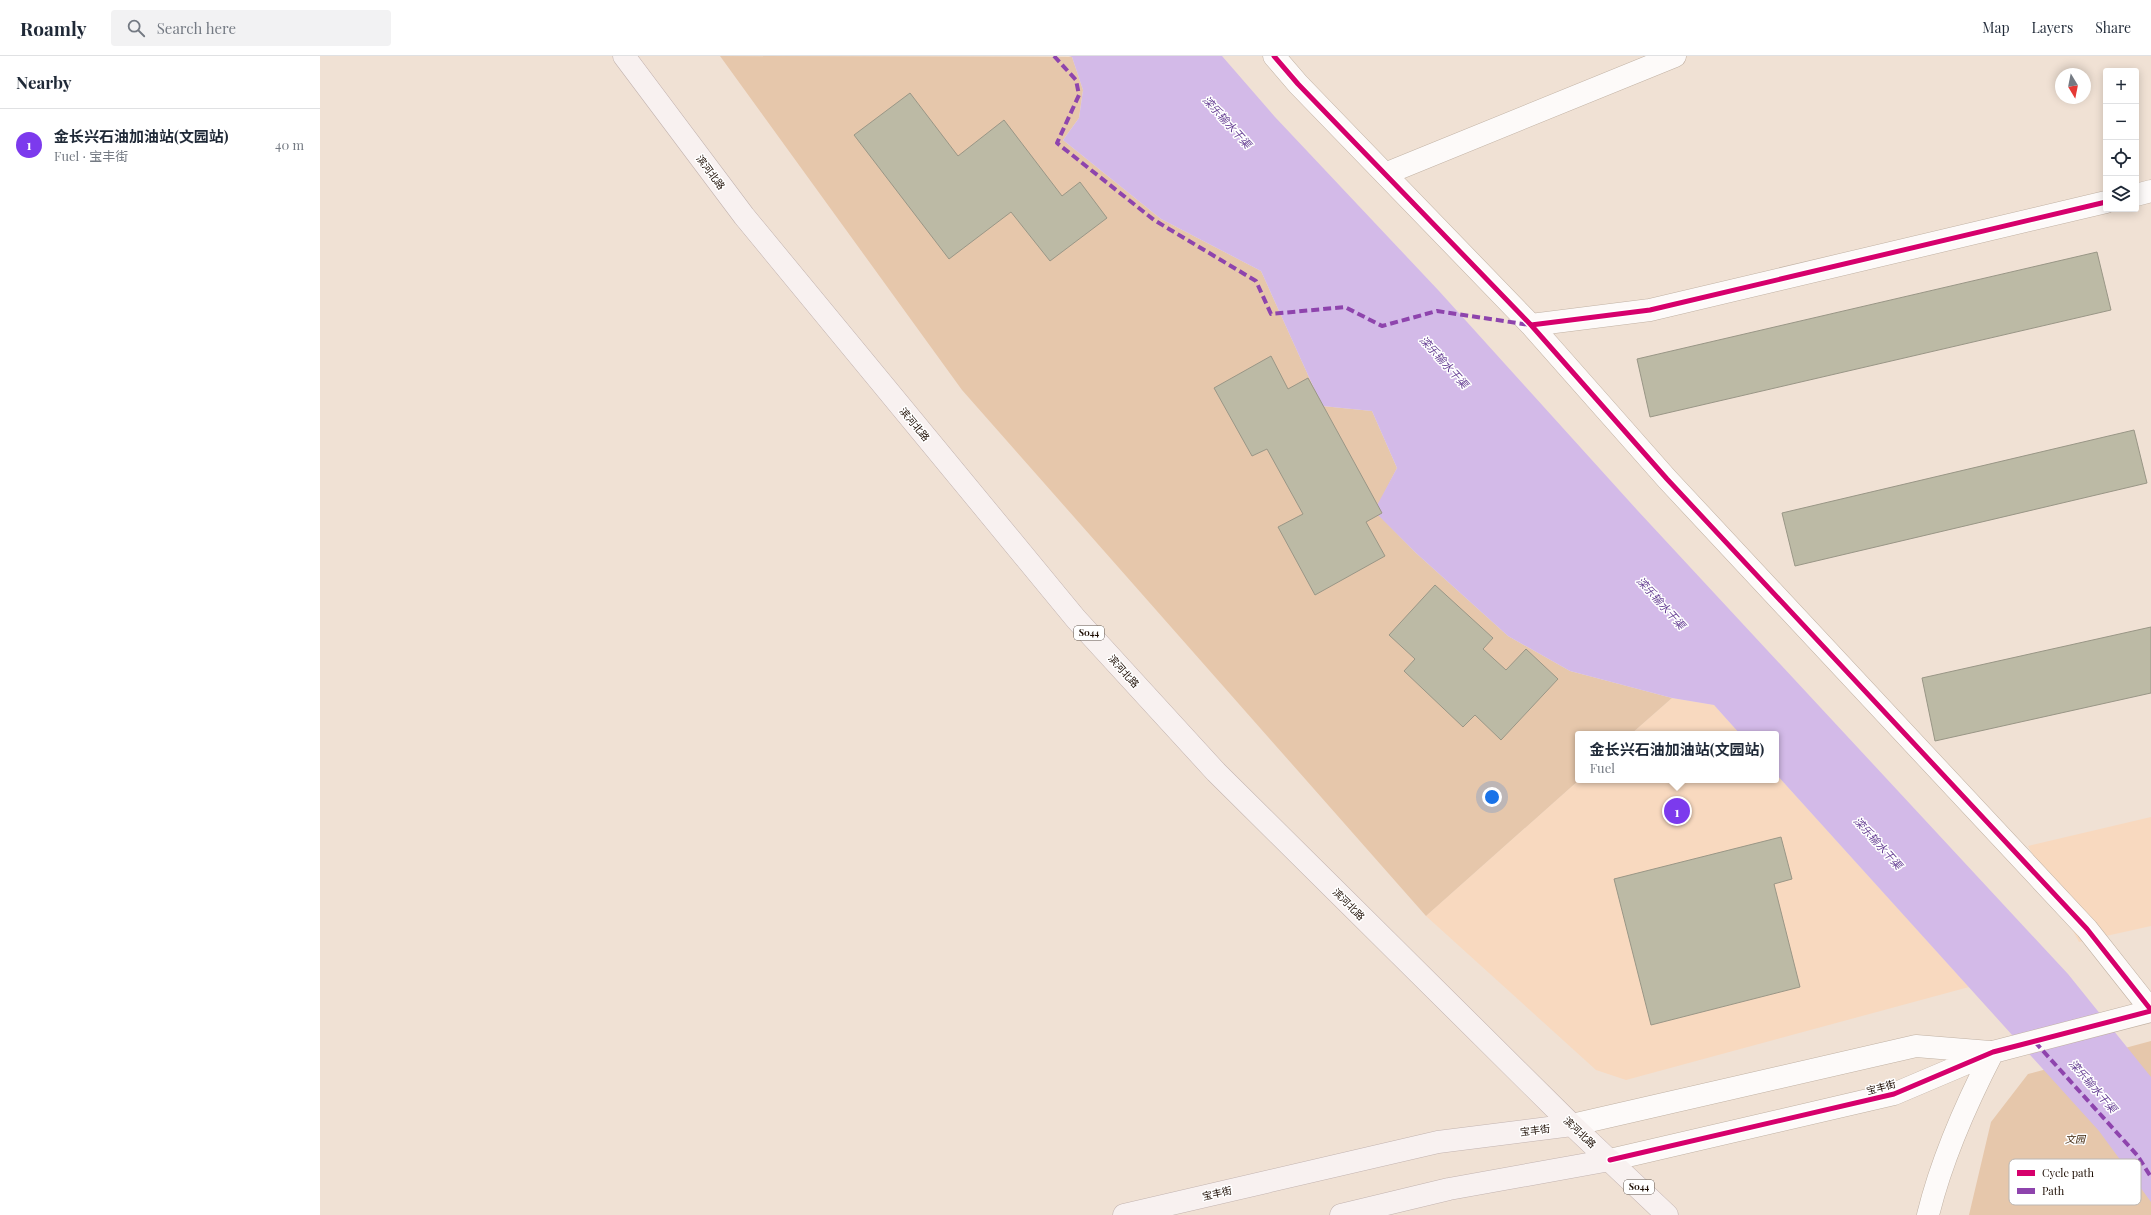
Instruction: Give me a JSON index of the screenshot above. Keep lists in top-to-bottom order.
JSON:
{
  "streets": {
    "main road": ["滨河北路", "S044", "宝丰街"]
  },
  "crossings": [
    ["滨河北路", "宝丰街"]
  ],
  "water": ["滦乐输水干渠"],
  "parks": ["文园"],
  "legend": ["Cycle path", "Path"],
  "north": "bottom",
  "page": {
    "header": "Roamly",
    "search": "Search here",
    "nav": ["Map", "Layers", "Share"],
    "heading": "Nearby",
    "map_buttons": ["+", "−"],
    "list": [
      {
        "mark": "1",
        "name": "金长兴石油加油站(文园站)",
        "note": "Fuel · 宝丰街",
        "value": "40 m"
      }
    ],
    "popup": ["金长兴石油加油站(文园站)", "Fuel"],
    "pins": "1"
  }
}
